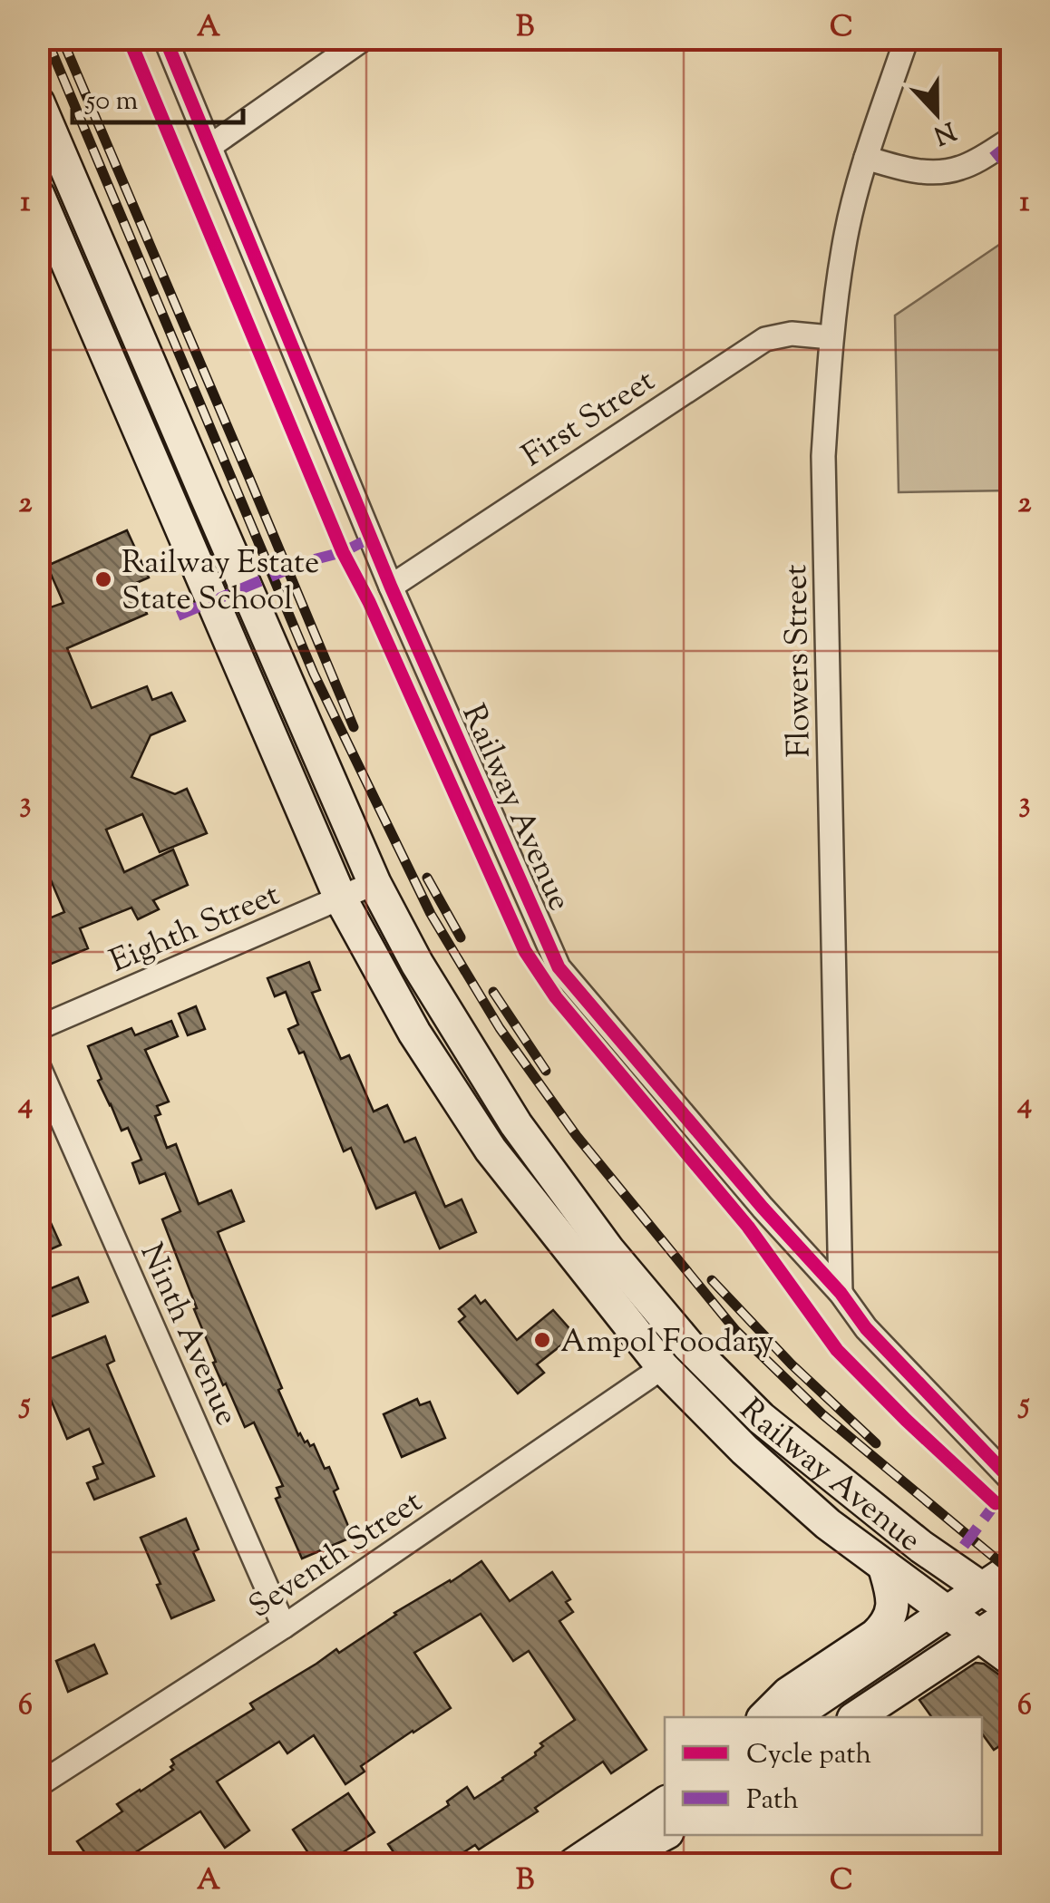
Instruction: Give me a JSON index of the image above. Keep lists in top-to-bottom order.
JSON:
{
  "streets": {
    "main road": ["Railway Avenue"],
    "street": [
      "First Street",
      "Flowers Street",
      "Eighth Street",
      "Ninth Avenue",
      "Seventh Street"
    ]
  },
  "crossings": [
    ["First Street", "Flowers Street"],
    ["First Street", "Railway Avenue"],
    ["Flowers Street", "Railway Avenue"],
    ["Railway Avenue", "Eighth Street"],
    ["Railway Avenue", "Seventh Street"],
    ["Ninth Avenue", "Seventh Street"]
  ],
  "places": ["Railway Estate State School", "Ampol Foodary"],
  "legend": ["Cycle path", "Path"],
  "scale_bar": "50 m",
  "north": "bottom",
  "grid": {
    "columns": ["A", "B", "C"],
    "rows": [
      "1",
      "2",
      "3",
      "4",
      "5",
      "6"
    ]
  }
}
